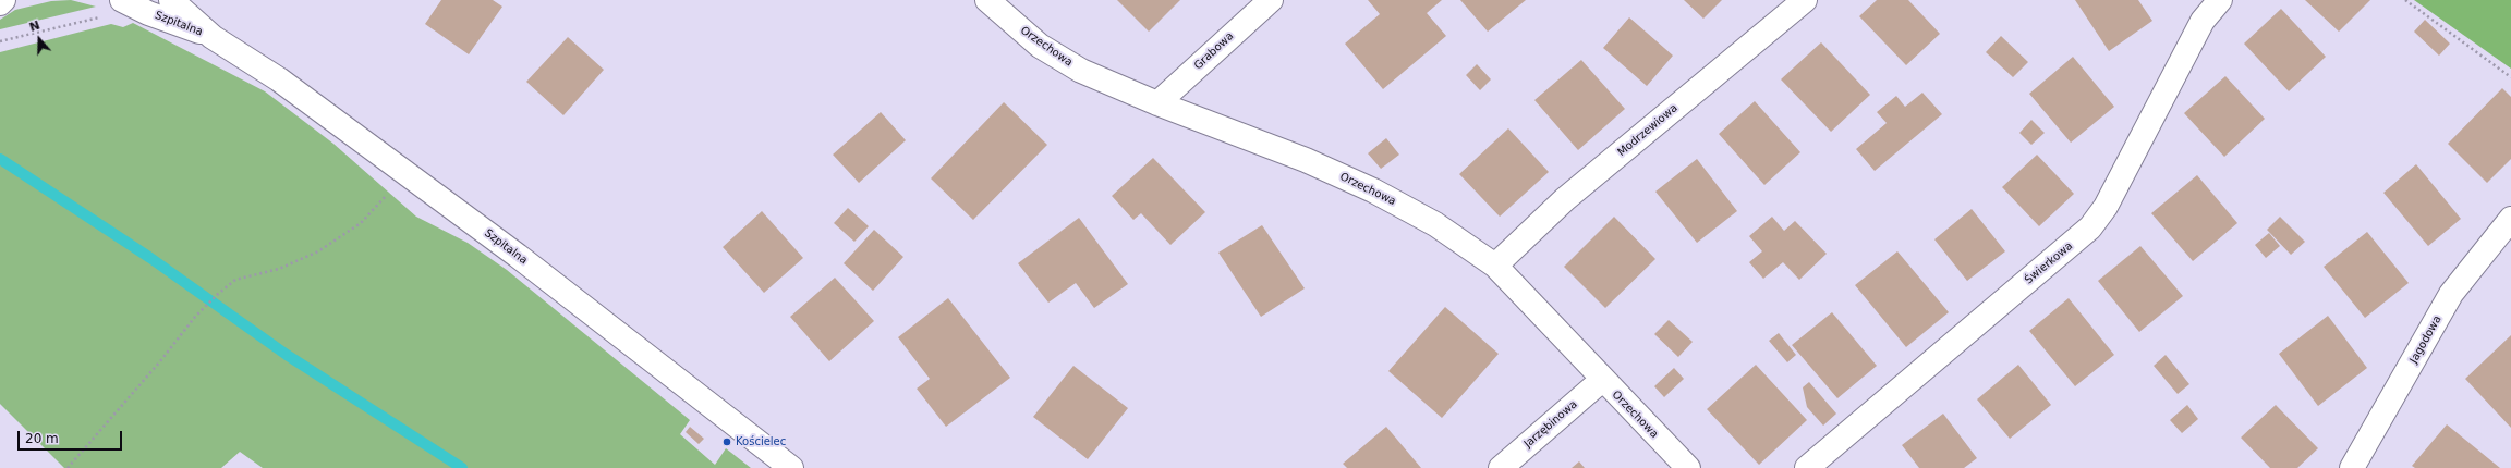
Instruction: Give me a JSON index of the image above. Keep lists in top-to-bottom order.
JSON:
{
  "streets": {
    "street": [
      "Szpitalna",
      "Orzechowa",
      "Grabowa",
      "Modrzewiowa",
      "Świerkowa",
      "Jagodowa",
      "Jarzębinowa"
    ]
  },
  "crossings": [
    ["Orzechowa", "Grabowa"],
    ["Orzechowa", "Modrzewiowa"],
    ["Orzechowa", "Jarzębinowa"]
  ],
  "places": ["Kościelec"],
  "scale_bar": "20 m",
  "north": "top"
}
